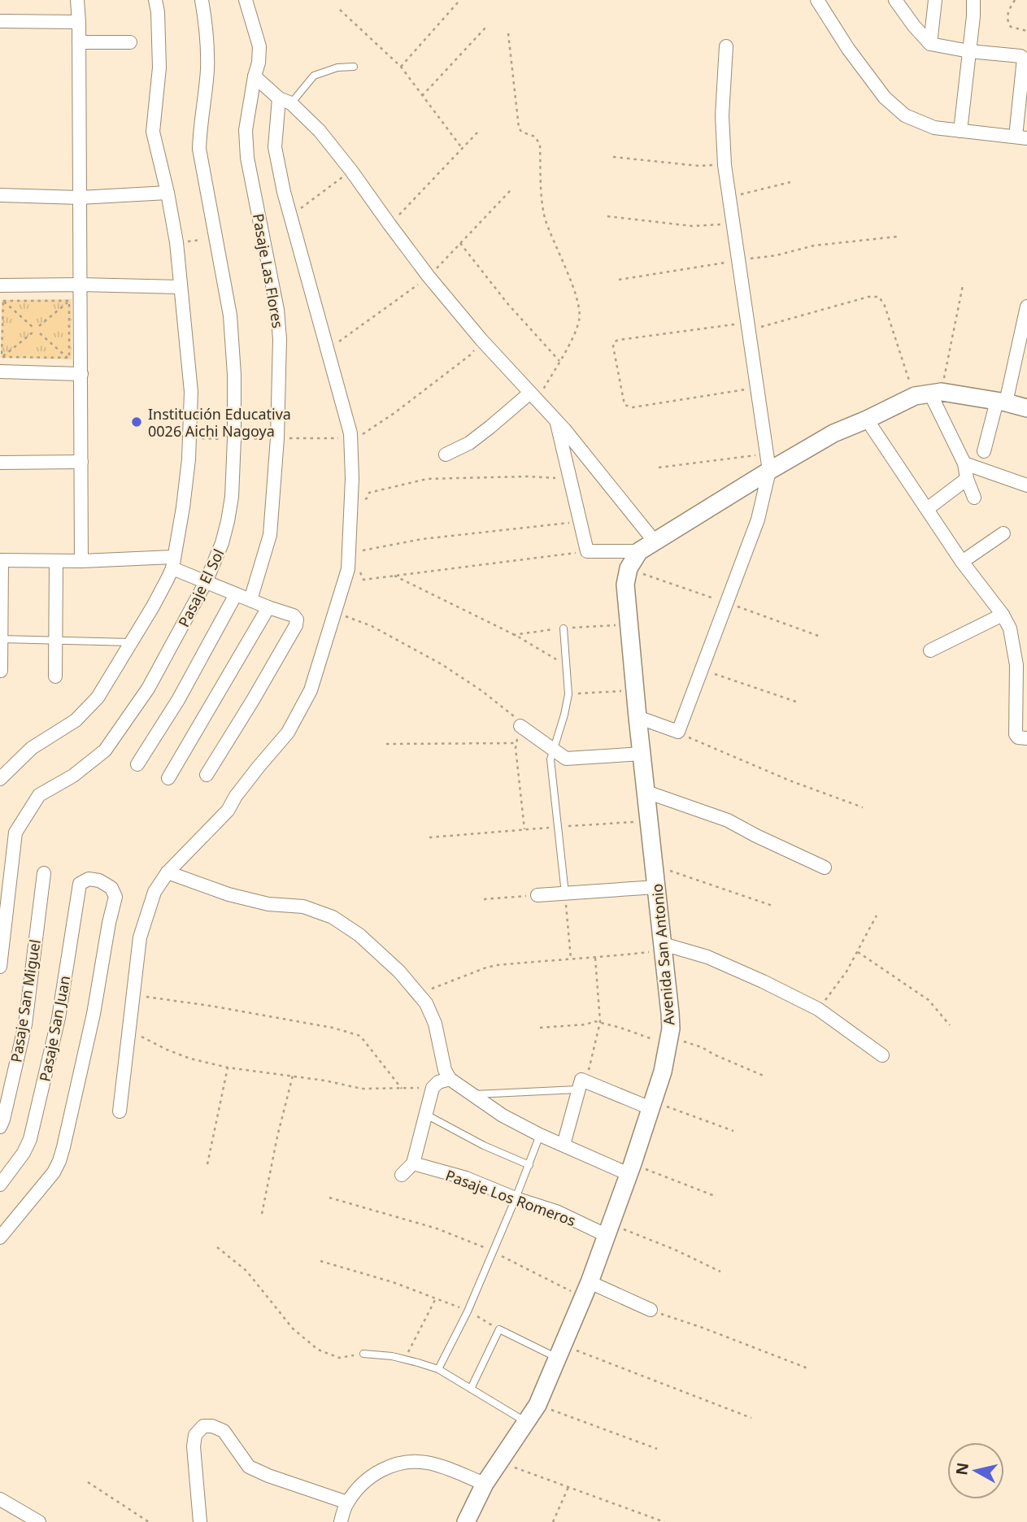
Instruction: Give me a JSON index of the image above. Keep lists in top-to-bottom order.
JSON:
{
  "streets": {
    "street": [
      "Pasaje Las Flores",
      "Pasaje El Sol",
      "Avenida San Antonio",
      "Pasaje San Miguel",
      "Pasaje San Juan",
      "Pasaje Los Romeros"
    ]
  },
  "crossings": [
    ["Avenida San Antonio", "Pasaje Los Romeros"]
  ],
  "places": ["Institución Educativa 0026 Aichi Nagoya"],
  "north": "left"
}
